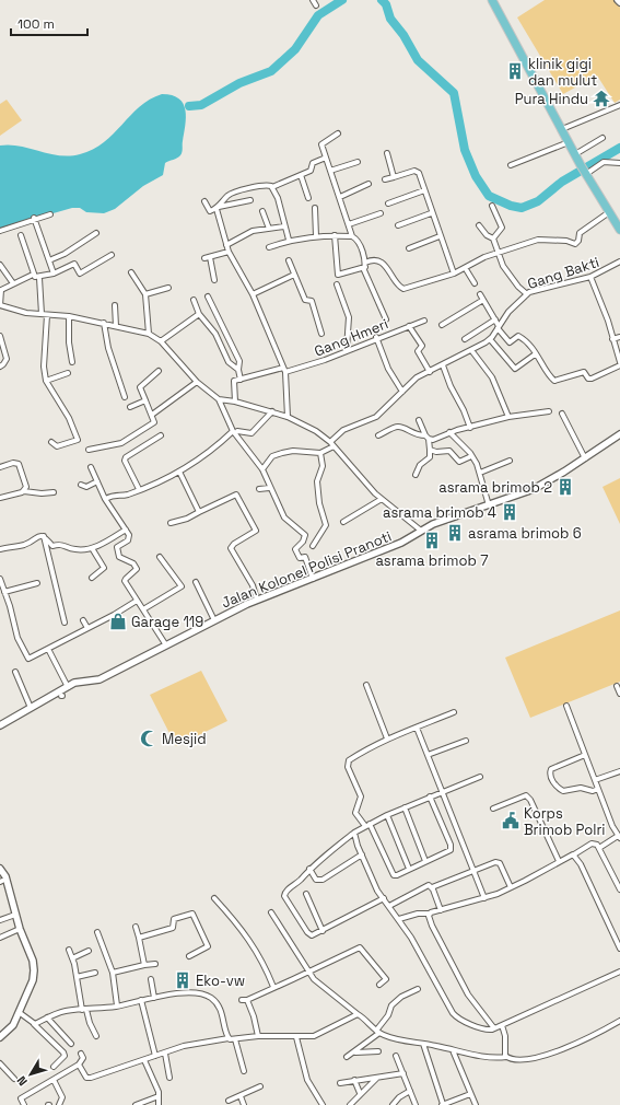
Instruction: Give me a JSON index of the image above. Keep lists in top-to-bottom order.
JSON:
{
  "streets": {
    "street": ["Gang Bakti", "Gang Hmeri", "Jalan Kolonel Polisi Pranoti"]
  },
  "places": {
    "building": [
      "klinik gigi dan mulut",
      "asrama brimob 2",
      "asrama brimob 4",
      "asrama brimob 6",
      "asrama brimob 7",
      "Eko-vw"
    ],
    "temple": ["Pura Hindu"],
    "shop": ["Garage 119"],
    "mosque": ["Mesjid"],
    "public building": ["Korps Brimob Polri"]
  },
  "scale_bar": "100 m",
  "north": "bottom left"
}
